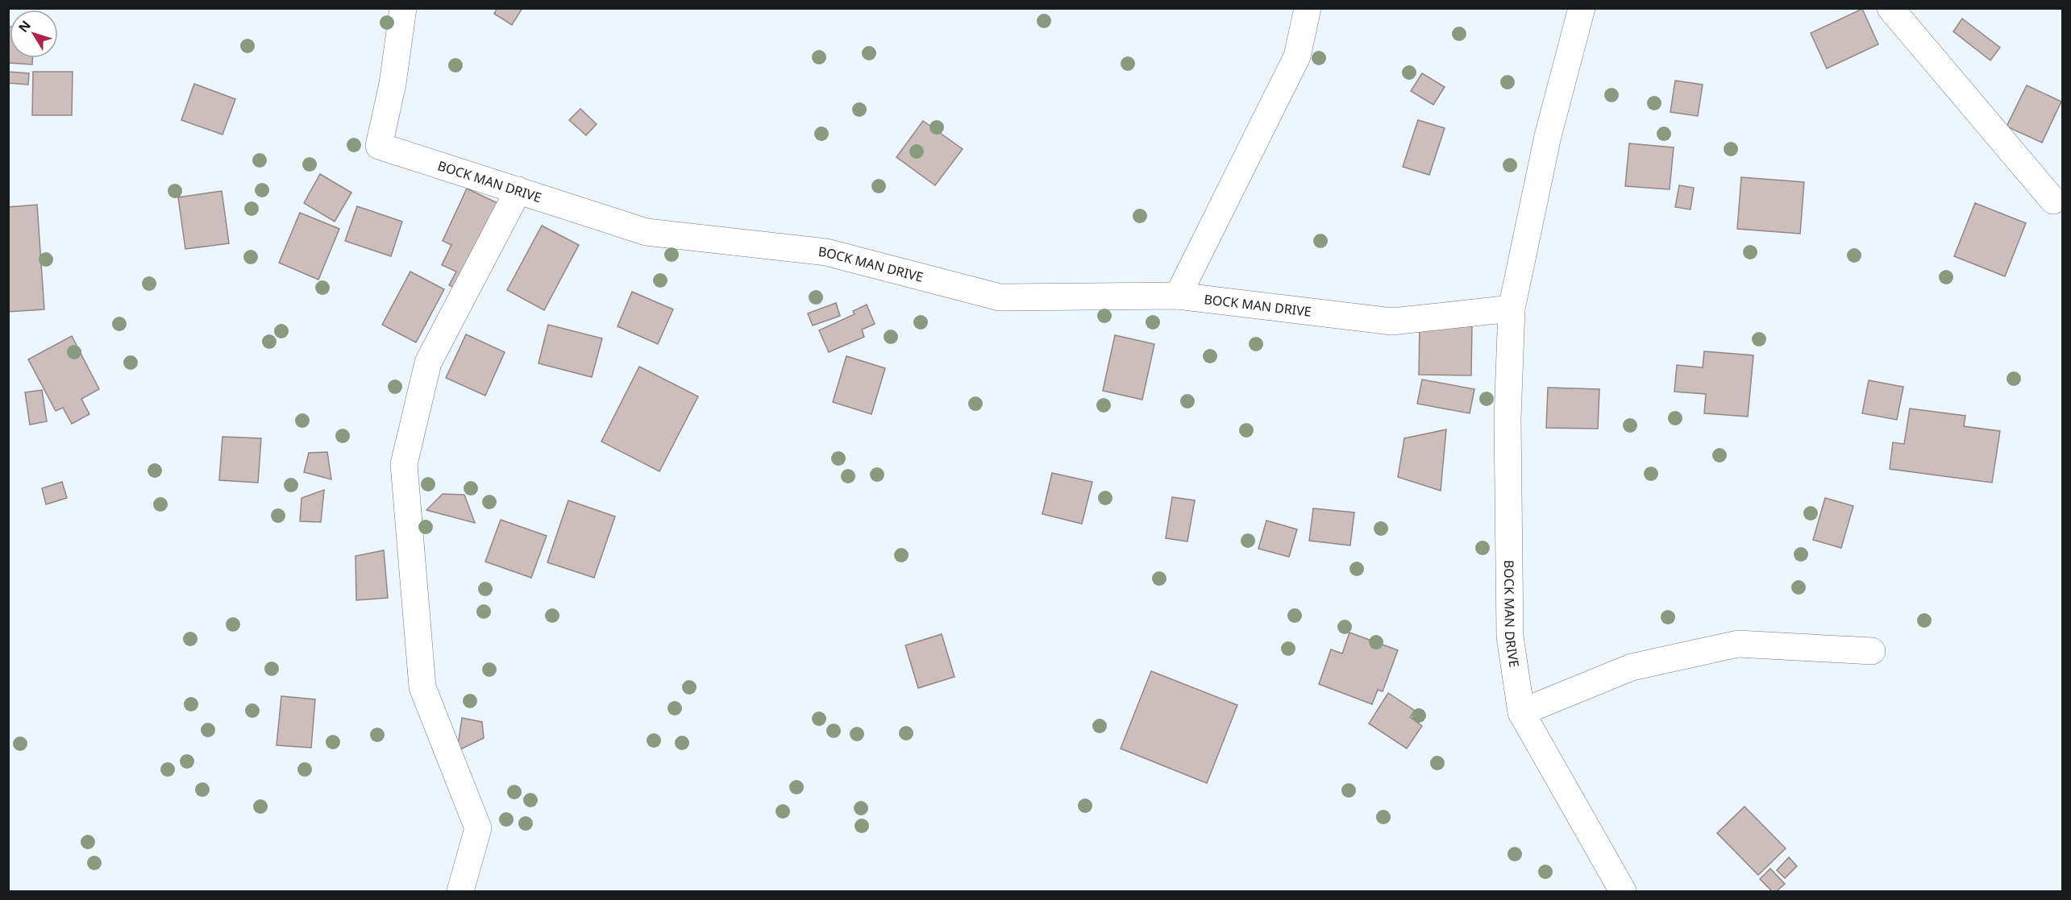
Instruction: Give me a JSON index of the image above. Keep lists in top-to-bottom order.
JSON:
{
  "streets": {
    "street": ["BOCK MAN DRIVE"]
  },
  "north": "top left"
}
